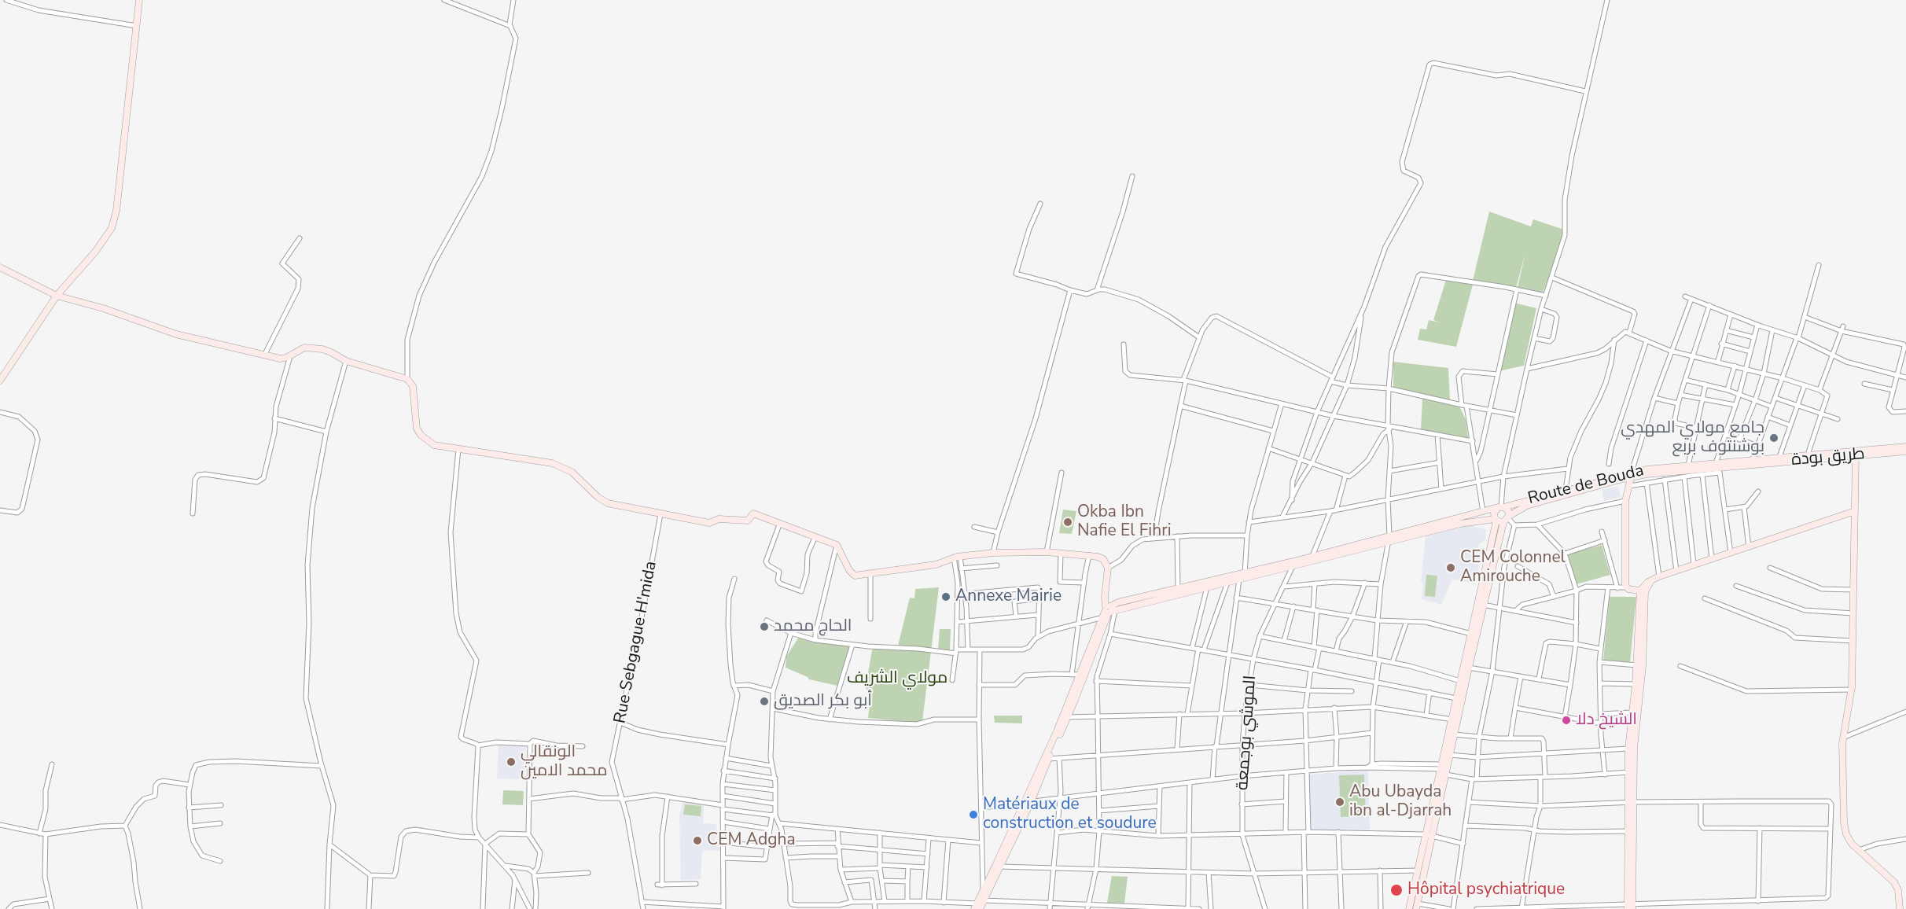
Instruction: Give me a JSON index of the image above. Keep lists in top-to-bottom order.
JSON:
{
  "streets": {
    "street": [
      "طريق بودة",
      "Route de Bouda",
      "Rue Sebgague H'mida",
      "الموشي بوجمعة"
    ]
  },
  "crossings": [
    ["طريق بودة", "Route de Bouda"]
  ],
  "parks": ["مولاي الشريف"],
  "places": [
    "جامع مولاي المهدي بوشنتوف بربع",
    "Okba Ibn Nafie El Fihri",
    "CEM Colonnel Amirouche",
    "Annexe Mairie",
    "الحاج محمد",
    "أبو بكر الصديق",
    "الشيخ دلا",
    "الونقالي محمد الامين",
    "Abu Ubayda ibn al-Djarrah",
    "Matériaux de construction et soudure",
    "CEM Adgha",
    "Hôpital psychiatrique"
  ]
}
